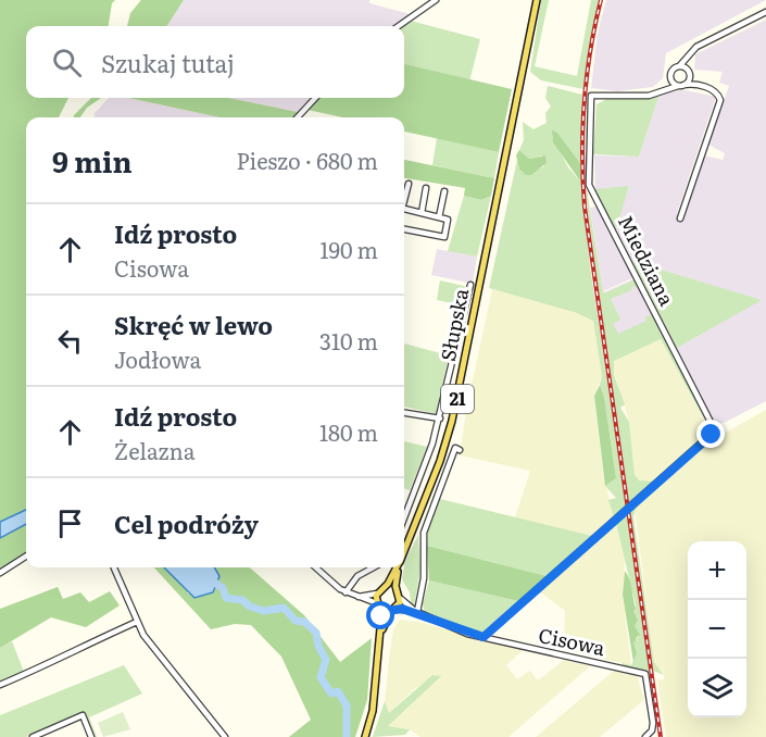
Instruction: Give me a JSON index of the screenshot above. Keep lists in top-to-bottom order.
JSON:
{
  "streets": {
    "main road": ["Słupska", "21"],
    "street": ["Miedziana", "Cisowa"]
  },
  "crossings": [
    ["Miedziana", "Cisowa"],
    ["Słupska", "21"],
    ["Słupska", "Cisowa"],
    ["21", "Cisowa"]
  ],
  "page": {
    "search": "Szukaj tutaj",
    "heading": ["9 min", "Pieszo · 680 m"],
    "list": [
      ["Idź prosto", "Cisowa", "190 m"],
      ["Skręć w lewo", "Jodłowa", "310 m"],
      ["Idź prosto", "Żelazna", "180 m"],
      "Cel podróży"
    ],
    "map_buttons": ["+", "−"]
  }
}
